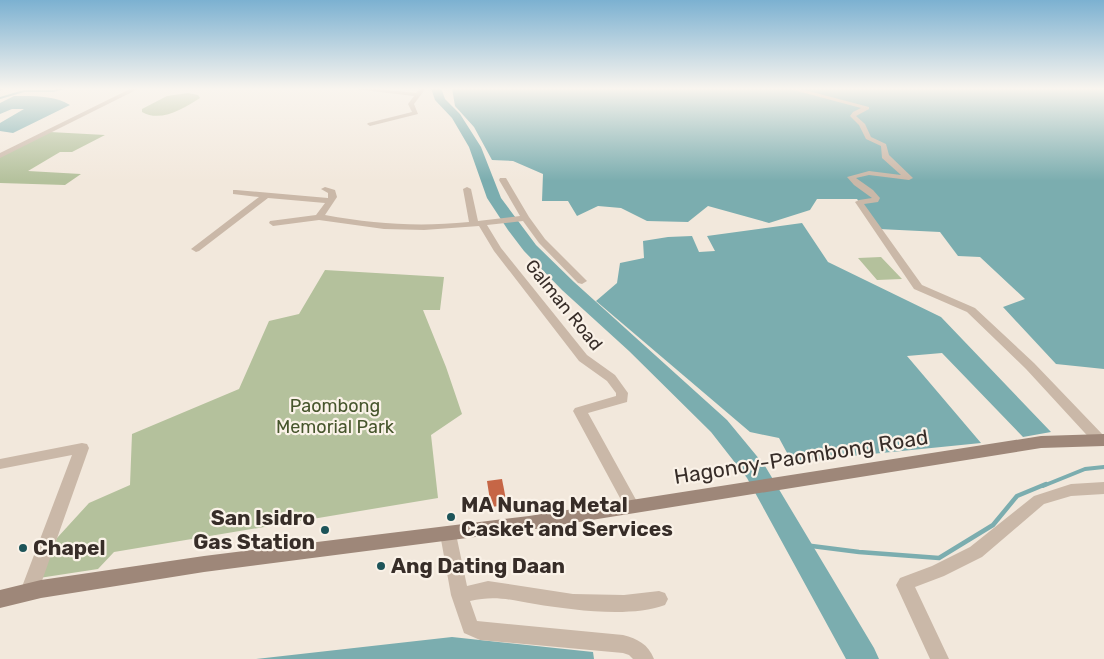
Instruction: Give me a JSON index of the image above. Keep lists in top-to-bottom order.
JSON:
{
  "streets": {
    "main road": ["Hagonoy-Paombong Road"],
    "street": ["Galman Road"]
  },
  "crossings": [
    ["Galman Road", "Hagonoy-Paombong Road"]
  ],
  "parks": ["Paombong Memorial Park"],
  "places": [
    "MA Nunag Metal Casket and Services",
    "San Isidro Gas Station",
    "Chapel",
    "Ang Dating Daan"
  ]
}
